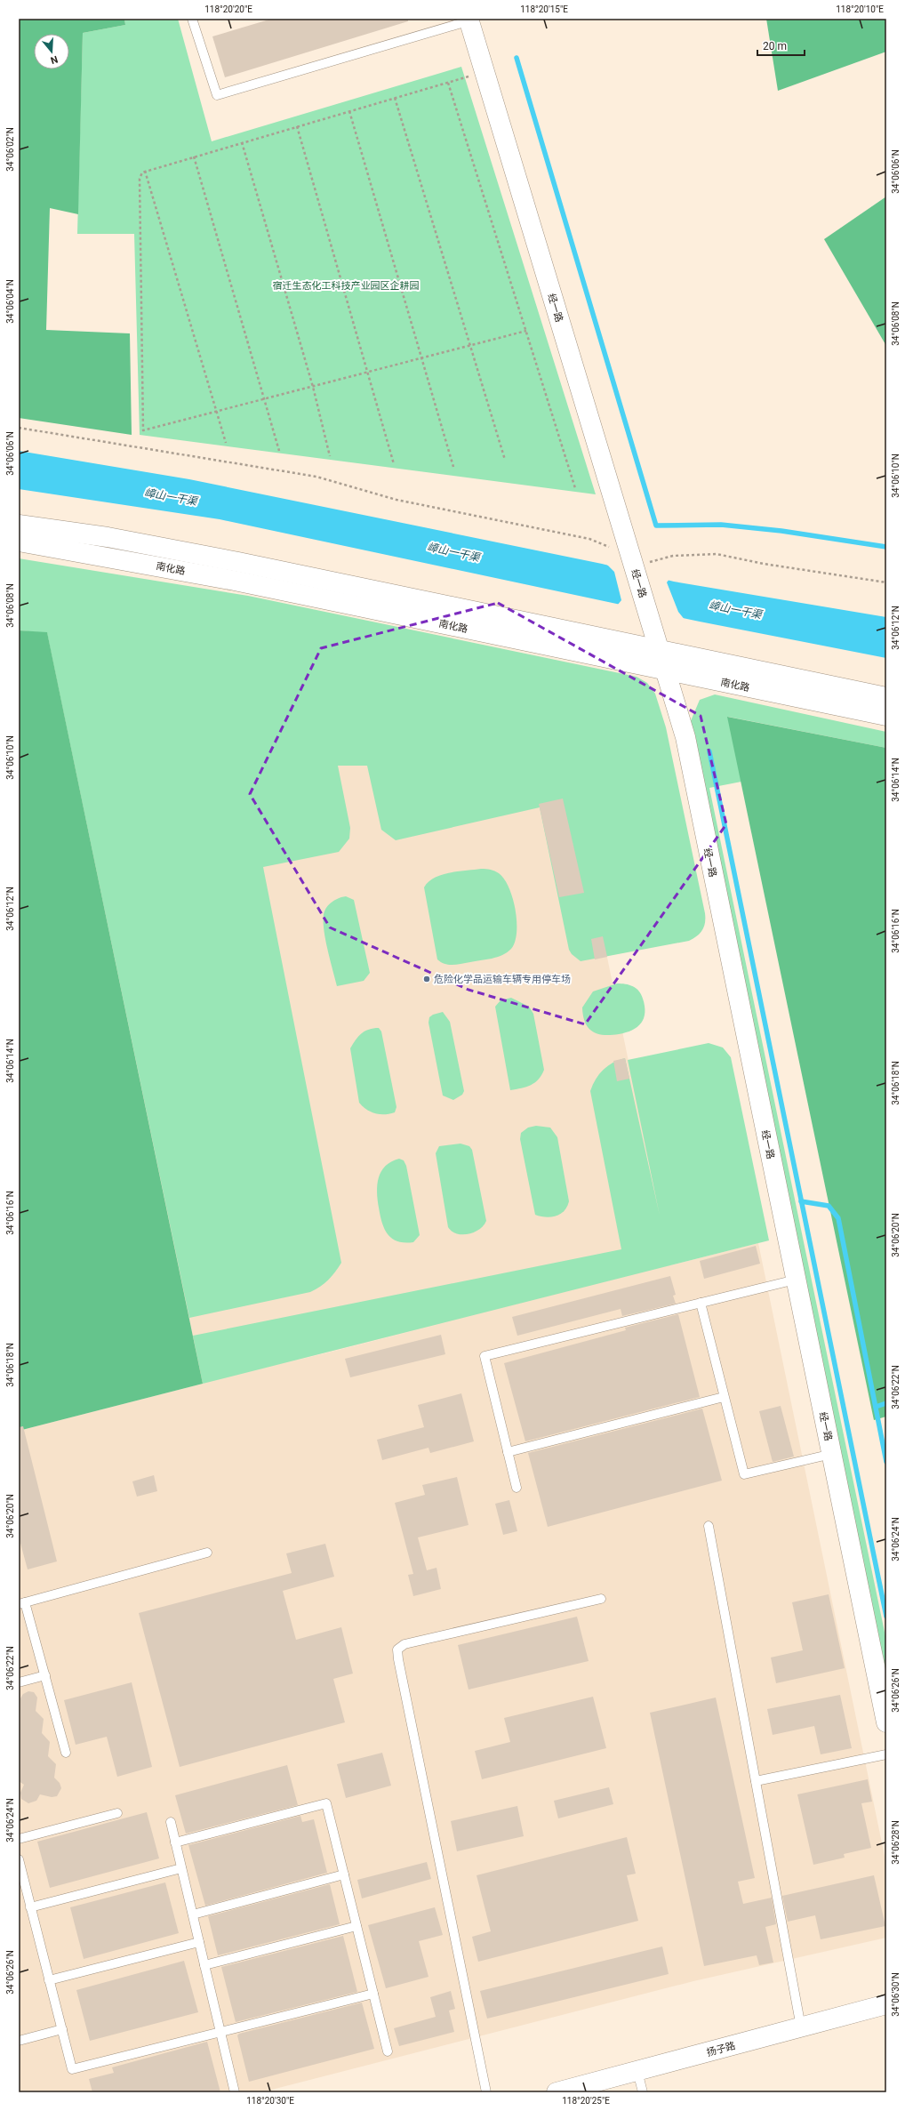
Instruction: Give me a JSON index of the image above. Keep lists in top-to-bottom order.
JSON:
{
  "streets": {
    "street": ["经一路", "南化路", "扬子路"]
  },
  "crossings": [
    ["经一路", "南化路"]
  ],
  "water": ["嶂山一干渠"],
  "parks": ["宿迁生态化工科技产业园区企耕园"],
  "places": ["危险化学品运输车辆专用停车场"],
  "scale_bar": "20 m",
  "north": "bottom",
  "coordinates": [
    "118°20'20\"E",
    "118°20'15\"E",
    "118°20'10\"E",
    "34°06'02\"N",
    "34°06'06\"N",
    "34°06'04\"N",
    "34°06'08\"N",
    "34°06'10\"N",
    "34°06'12\"N",
    "34°06'14\"N",
    "34°06'16\"N",
    "34°06'18\"N",
    "34°06'20\"N",
    "34°06'22\"N",
    "34°06'24\"N",
    "34°06'26\"N",
    "34°06'28\"N",
    "34°06'30\"N",
    "118°20'30\"E",
    "118°20'25\"E"
  ]
}
